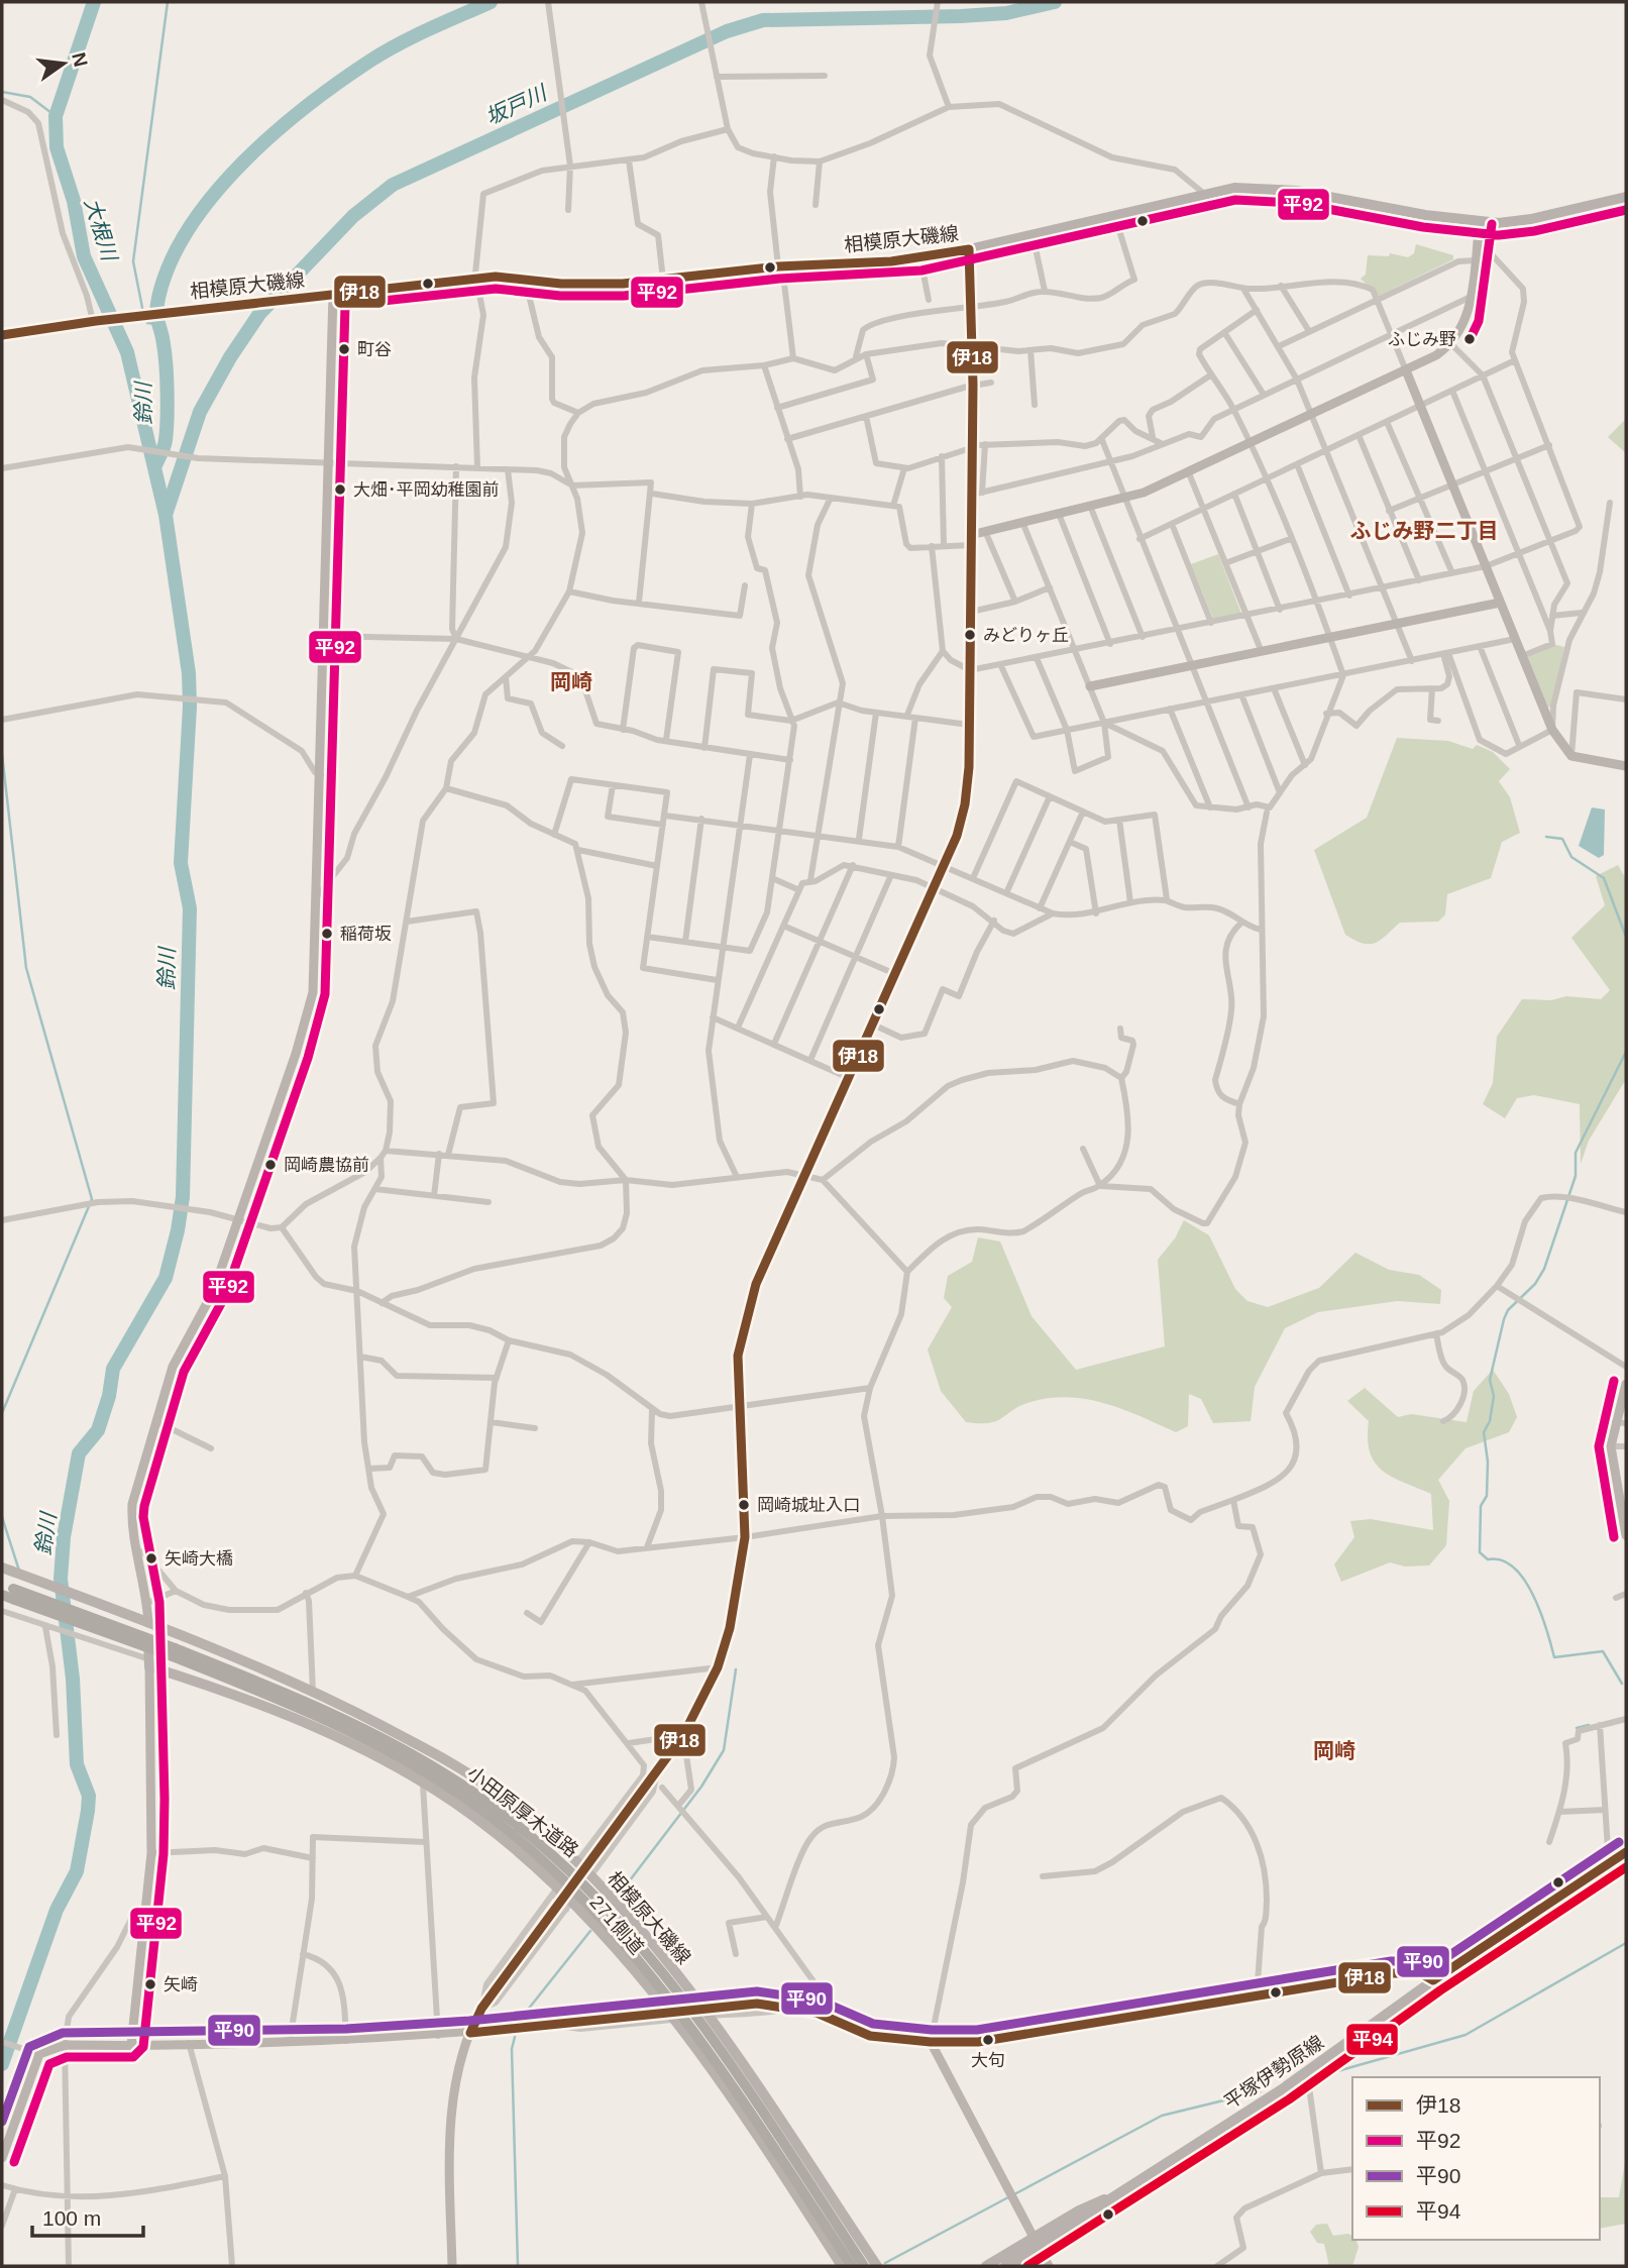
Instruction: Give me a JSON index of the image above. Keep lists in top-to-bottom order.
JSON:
{
  "streets": {
    "highway": ["小田原厚木道路"],
    "main road": ["相模原大磯線", "271側道", "平塚伊勢原線"]
  },
  "districts": ["ふじみ野二丁目", "岡崎", "岡崎"],
  "water": ["坂戸川", "大根川", "鈴川"],
  "places": [
    "ふじみ野",
    "町谷",
    "大畑･平岡幼稚園前",
    "みどりヶ丘",
    "稲荷坂",
    "岡崎農協前",
    "岡崎城址入口",
    "矢崎大橋",
    "矢崎",
    "大句"
  ],
  "lines": [
    "transit line 平92",
    "transit line 伊18",
    "transit line 平90",
    "transit line 平94"
  ],
  "legend": [
    "伊18",
    "平92",
    "平90",
    "平94"
  ],
  "scale_bar": "100 m",
  "north": "right"
}
